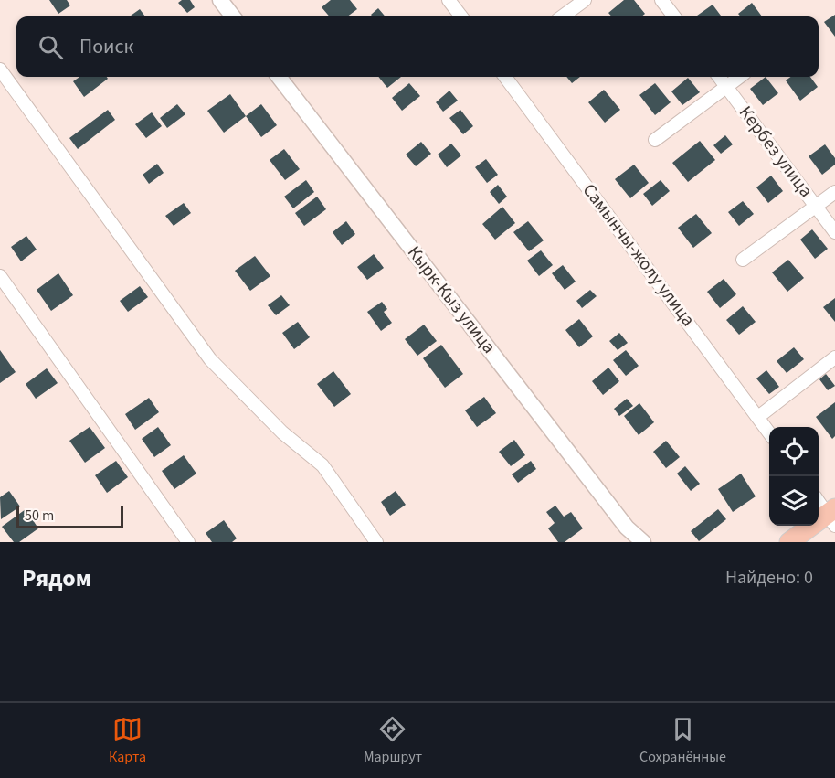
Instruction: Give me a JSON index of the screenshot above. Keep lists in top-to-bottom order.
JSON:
{
  "streets": {
    "street": ["Кербез улица", "Самынчы-жолу улица", "Кырк-Кыз улица"]
  },
  "scale_bar": "50 m",
  "page": {
    "search": "Поиск",
    "scale": "50 m",
    "heading": ["Рядом", "Найдено: 0"],
    "nav": ["Карта", "Маршрут", "Сохранённые"]
  }
}
